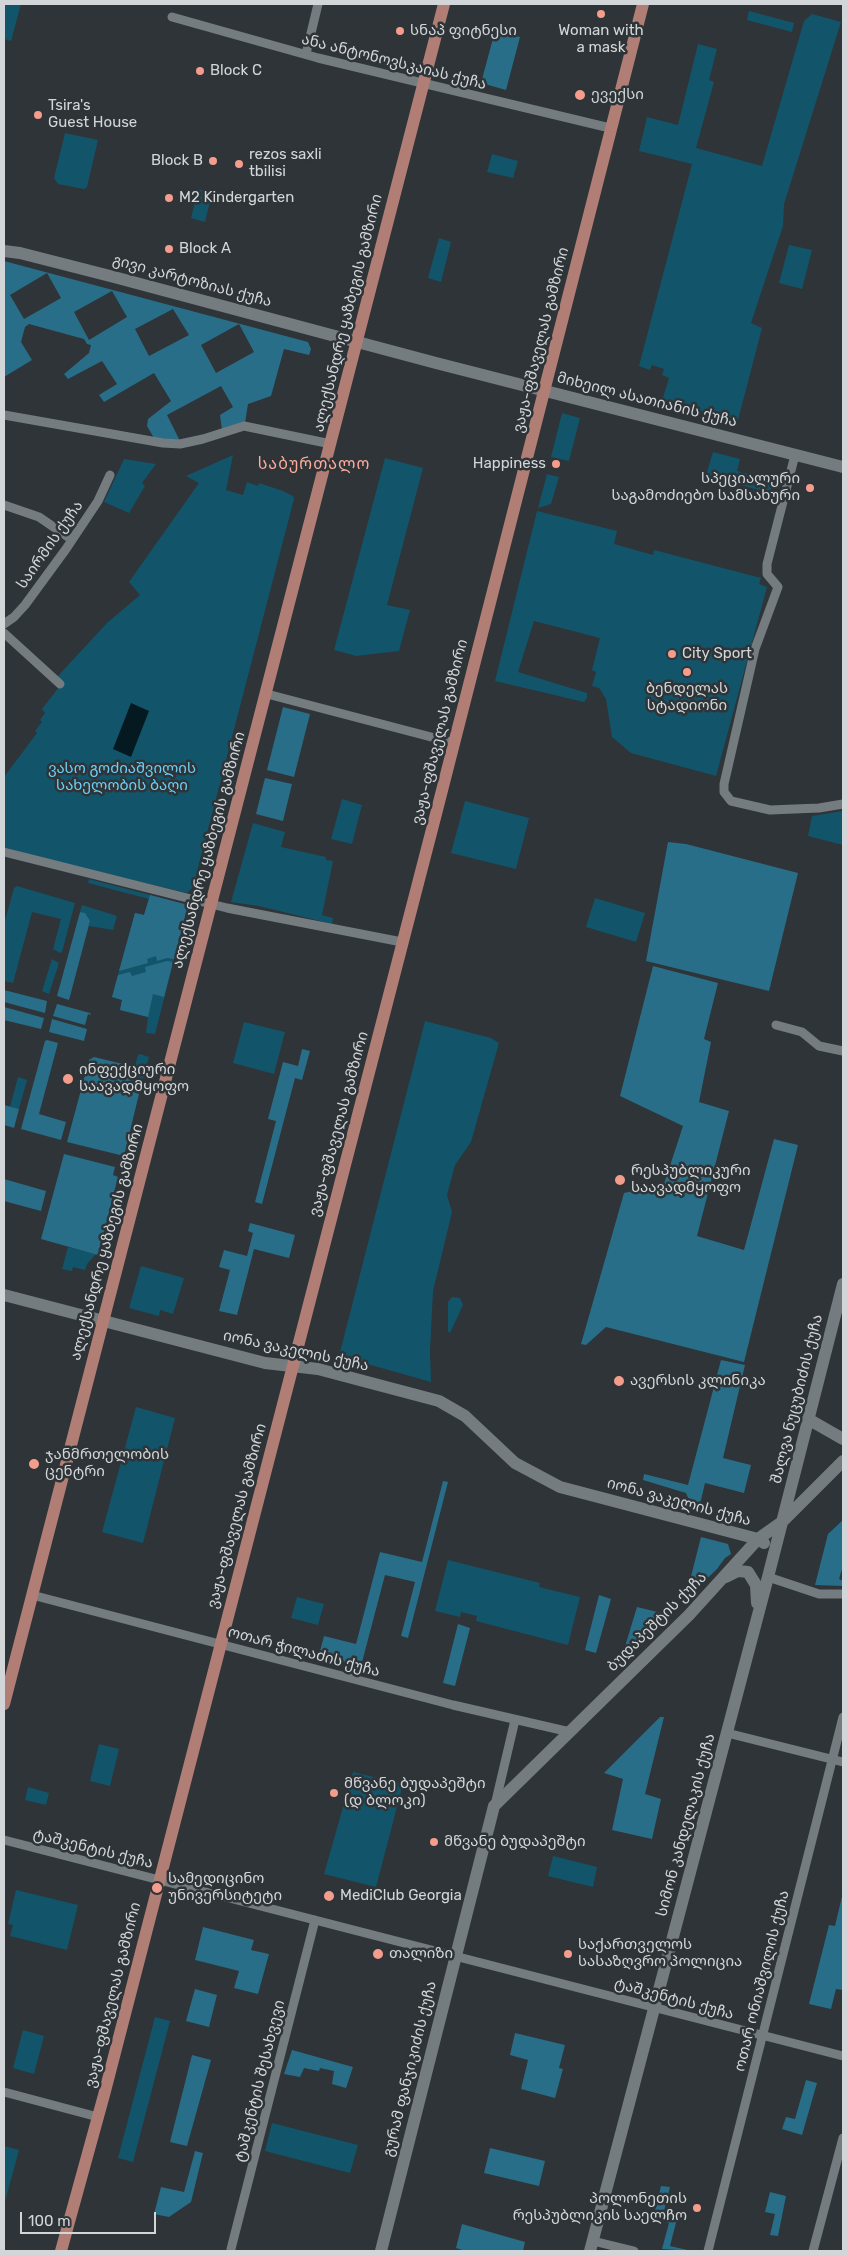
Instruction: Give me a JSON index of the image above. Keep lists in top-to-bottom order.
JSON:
{
  "streets": {
    "main road": [
      "გივი კარტოზიას ქუჩა",
      "ალექსანდრე ყაზბეგის გამზირი",
      "ვაჟა-ფშაველას გამზირი",
      "მიხეილ ასათიანის ქუჩა",
      "იონა ვაკელის ქუჩა",
      "შალვა ნუცუბიძის ქუჩა",
      "ბუდაპეშტის ქუჩა",
      "სიმონ კანდელაკის ქუჩა",
      "გურამ ფანჯიკიძის ქუჩა"
    ],
    "street": [
      "ანა ანტონოვსკაიას ქუჩა",
      "საირმის ქუჩა",
      "ოთარ ჭილაძის ქუჩა",
      "ტაშკენტის ქუჩა",
      "ოთარ ონიაშვილის ქუჩა",
      "ტაშკენტის შესახვევი"
    ]
  },
  "crossings": [
    ["ანა ანტონოვსკაიას ქუჩა", "ალექსანდრე ყაზბეგის გამზირი"],
    ["ანა ანტონოვსკაიას ქუჩა", "ვაჟა-ფშაველას გამზირი"],
    ["გივი კარტოზიას ქუჩა", "ალექსანდრე ყაზბეგის გამზირი"],
    ["გივი კარტოზიას ქუჩა", "მიხეილ ასათიანის ქუჩა"],
    ["ალექსანდრე ყაზბეგის გამზირი", "მიხეილ ასათიანის ქუჩა"],
    ["ალექსანდრე ყაზბეგის გამზირი", "იონა ვაკელის ქუჩა"],
    ["ალექსანდრე ყაზბეგის გამზირი", "ოთარ ჭილაძის ქუჩა"],
    ["ვაჟა-ფშაველას გამზირი", "მიხეილ ასათიანის ქუჩა"],
    ["ვაჟა-ფშაველას გამზირი", "იონა ვაკელის ქუჩა"],
    ["ვაჟა-ფშაველას გამზირი", "ოთარ ჭილაძის ქუჩა"],
    ["ვაჟა-ფშაველას გამზირი", "ტაშკენტის ქუჩა"],
    ["იონა ვაკელის ქუჩა", "ბუდაპეშტის ქუჩა"],
    ["იონა ვაკელის ქუჩა", "სიმონ კანდელაკის ქუჩა"],
    ["შალვა ნუცუბიძის ქუჩა", "ბუდაპეშტის ქუჩა"],
    ["შალვა ნუცუბიძის ქუჩა", "სიმონ კანდელაკის ქუჩა"],
    ["ბუდაპეშტის ქუჩა", "ოთარ ჭილაძის ქუჩა"],
    ["ბუდაპეშტის ქუჩა", "სიმონ კანდელაკის ქუჩა"],
    ["ბუდაპეშტის ქუჩა", "გურამ ფანჯიკიძის ქუჩა"],
    ["ოთარ ჭილაძის ქუჩა", "გურამ ფანჯიკიძის ქუჩა"],
    ["სიმონ კანდელაკის ქუჩა", "ტაშკენტის ქუჩა"],
    ["ტაშკენტის ქუჩა", "ოთარ ონიაშვილის ქუჩა"],
    ["ტაშკენტის ქუჩა", "გურამ ფანჯიკიძის ქუჩა"],
    ["ტაშკენტის ქუჩა", "ტაშკენტის შესახვევი"]
  ],
  "districts": ["საბურთალო"],
  "parks": ["ვასო გოძიაშვილის სახელობის ბაღი"],
  "places": [
    "Woman with a mask",
    "სნაპ ფიტნესი",
    "Block C",
    "ევექსი",
    "Tsira's Guest House",
    "Block B",
    "rezos saxli tbilisi",
    "M2 Kindergarten",
    "Block A",
    "Happiness",
    "სპეციალური საგამოძიებო სამსახური",
    "City Sport",
    "ბენდელას სტადიონი",
    "ინფექციური საავადმყოფო",
    "რესპუბლიკური საავადმყოფო",
    "ავერსის კლინიკა",
    "ჯანმრთელობის ცენტრი",
    "მწვანე ბუდაპეშტი (დ ბლოკი)",
    "მწვანე ბუდაპეშტი",
    "სამედიცინო უნივერსიტეტი",
    "MediClub Georgia",
    "თალიზი",
    "საქართველოს სასაზღვრო პოლიცია",
    "პოლონეთის რესპუბლიკის საელჩო"
  ],
  "scale_bar": "100 m"
}
